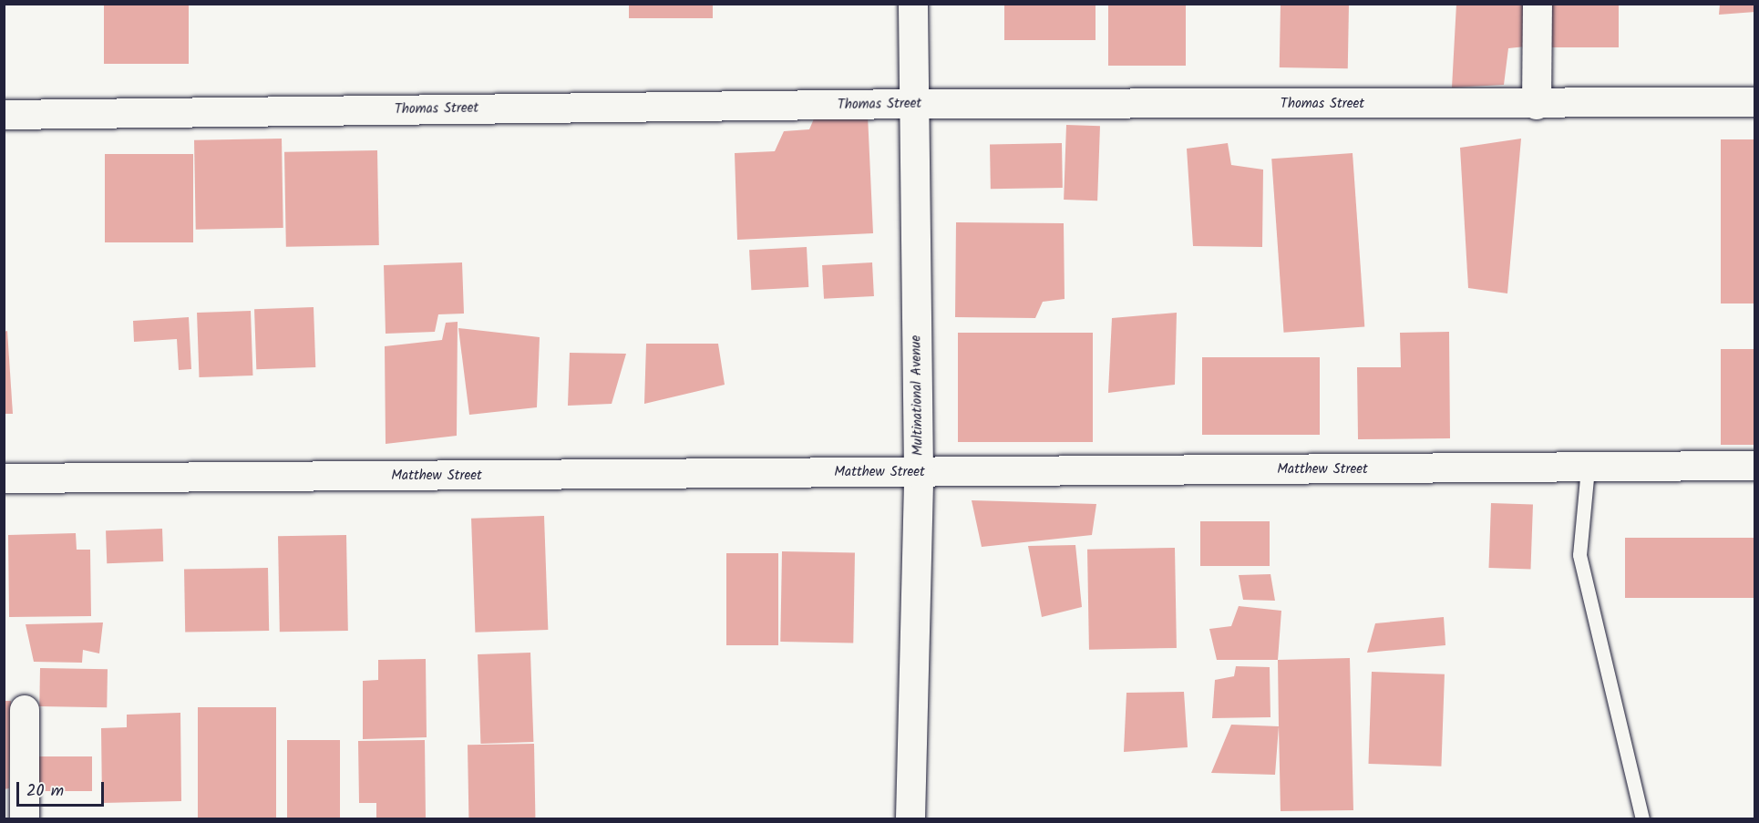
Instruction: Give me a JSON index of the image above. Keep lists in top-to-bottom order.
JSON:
{
  "streets": {
    "street": ["Thomas Street", "Multinational Avenue", "Matthew Street"]
  },
  "crossings": [
    ["Thomas Street", "Multinational Avenue"],
    ["Multinational Avenue", "Matthew Street"]
  ],
  "scale_bar": "20 m"
}
